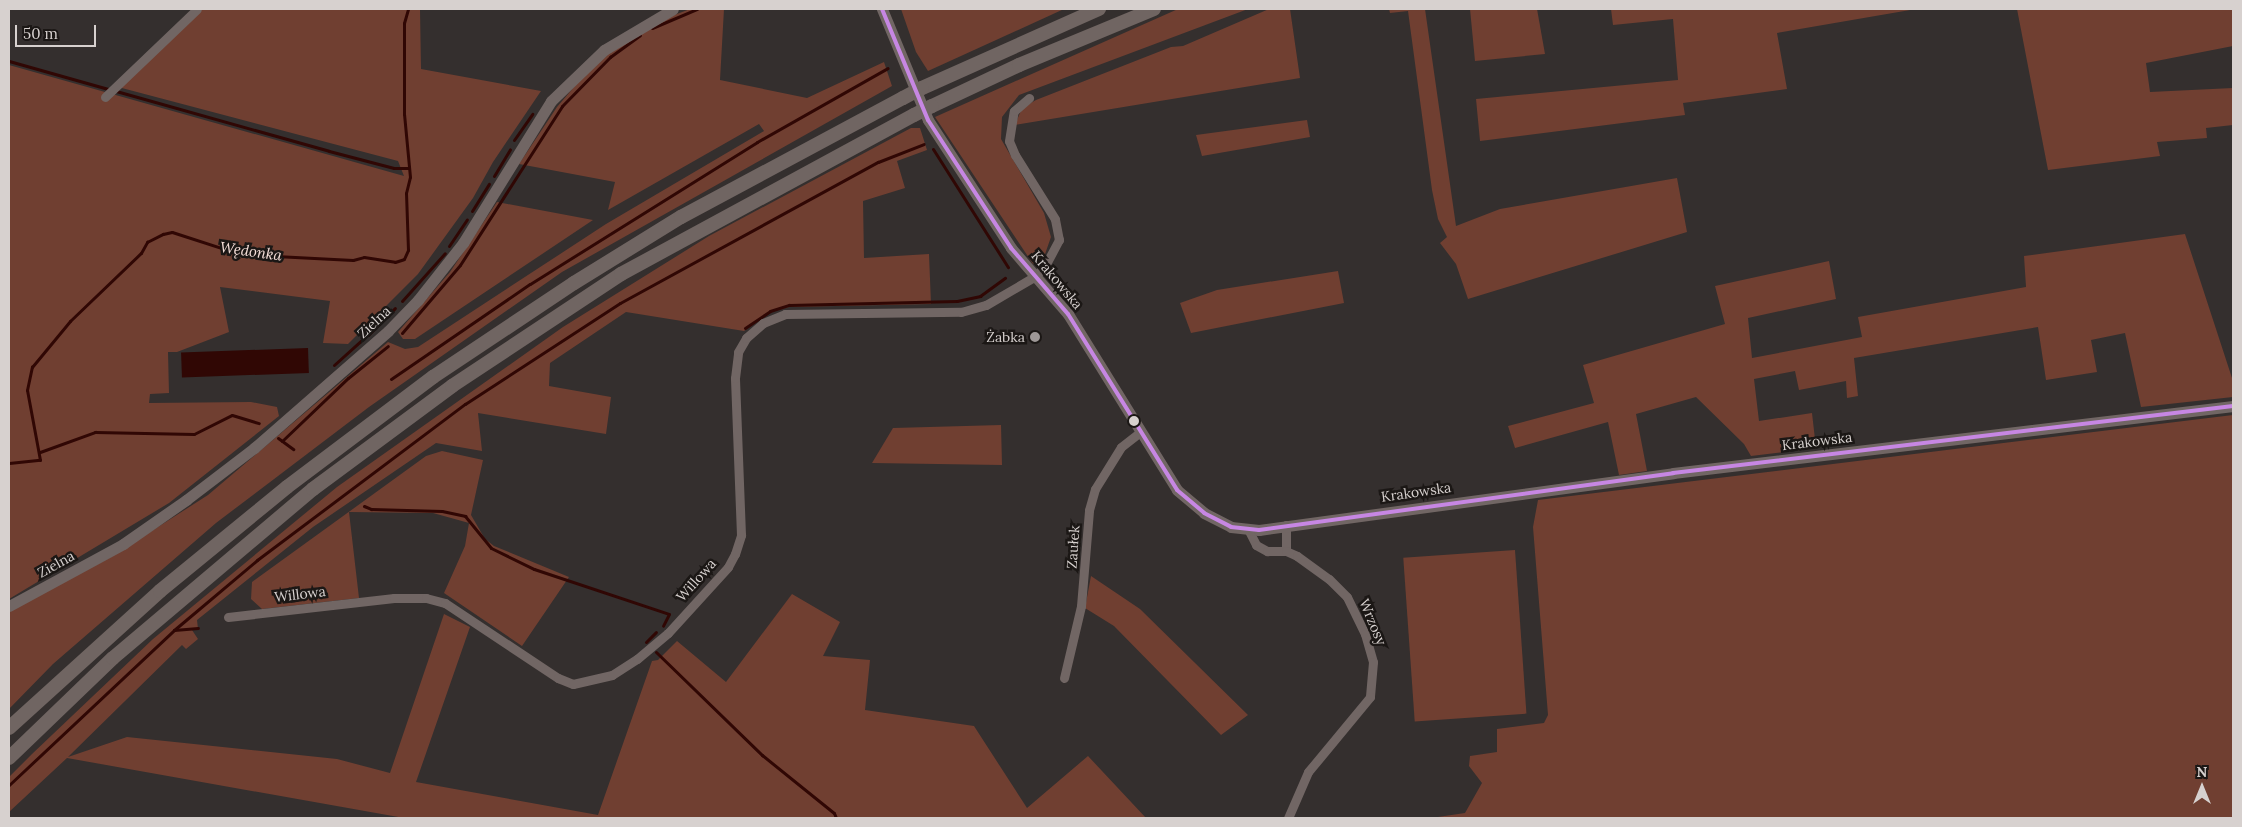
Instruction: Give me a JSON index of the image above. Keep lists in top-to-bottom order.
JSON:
{
  "streets": {
    "street": [
      "Krakowska",
      "Zielna",
      "Zaułek",
      "Willowa",
      "Wrzosy"
    ]
  },
  "crossings": [
    ["Krakowska", "Zaułek"],
    ["Krakowska", "Willowa"],
    ["Krakowska", "Wrzosy"]
  ],
  "water": ["Wędonka"],
  "places": ["Żabka"],
  "scale_bar": "50 m",
  "north": "top"
}
